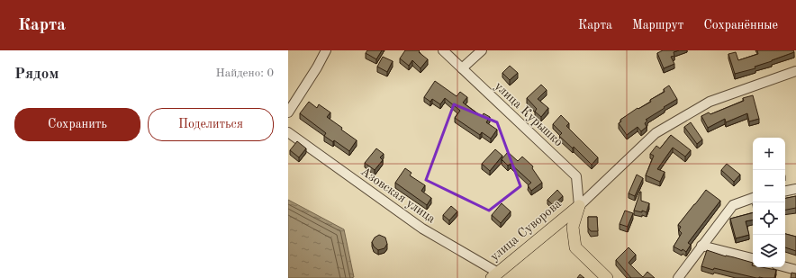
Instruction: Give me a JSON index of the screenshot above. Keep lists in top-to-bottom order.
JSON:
{
  "streets": {
    "main road": ["улица Суворова"],
    "street": ["улица Курышко", "Азовская улица"]
  },
  "crossings": [
    ["улица Курышко", "улица Суворова"],
    ["Азовская улица", "улица Суворова"]
  ],
  "page": {
    "header": "Карта",
    "nav": ["Карта", "Маршрут", "Сохранённые"],
    "heading": ["Рядом", "Найдено: 0"],
    "buttons": ["Сохранить", "Поделиться"],
    "map_buttons": ["+", "−"]
  }
}
